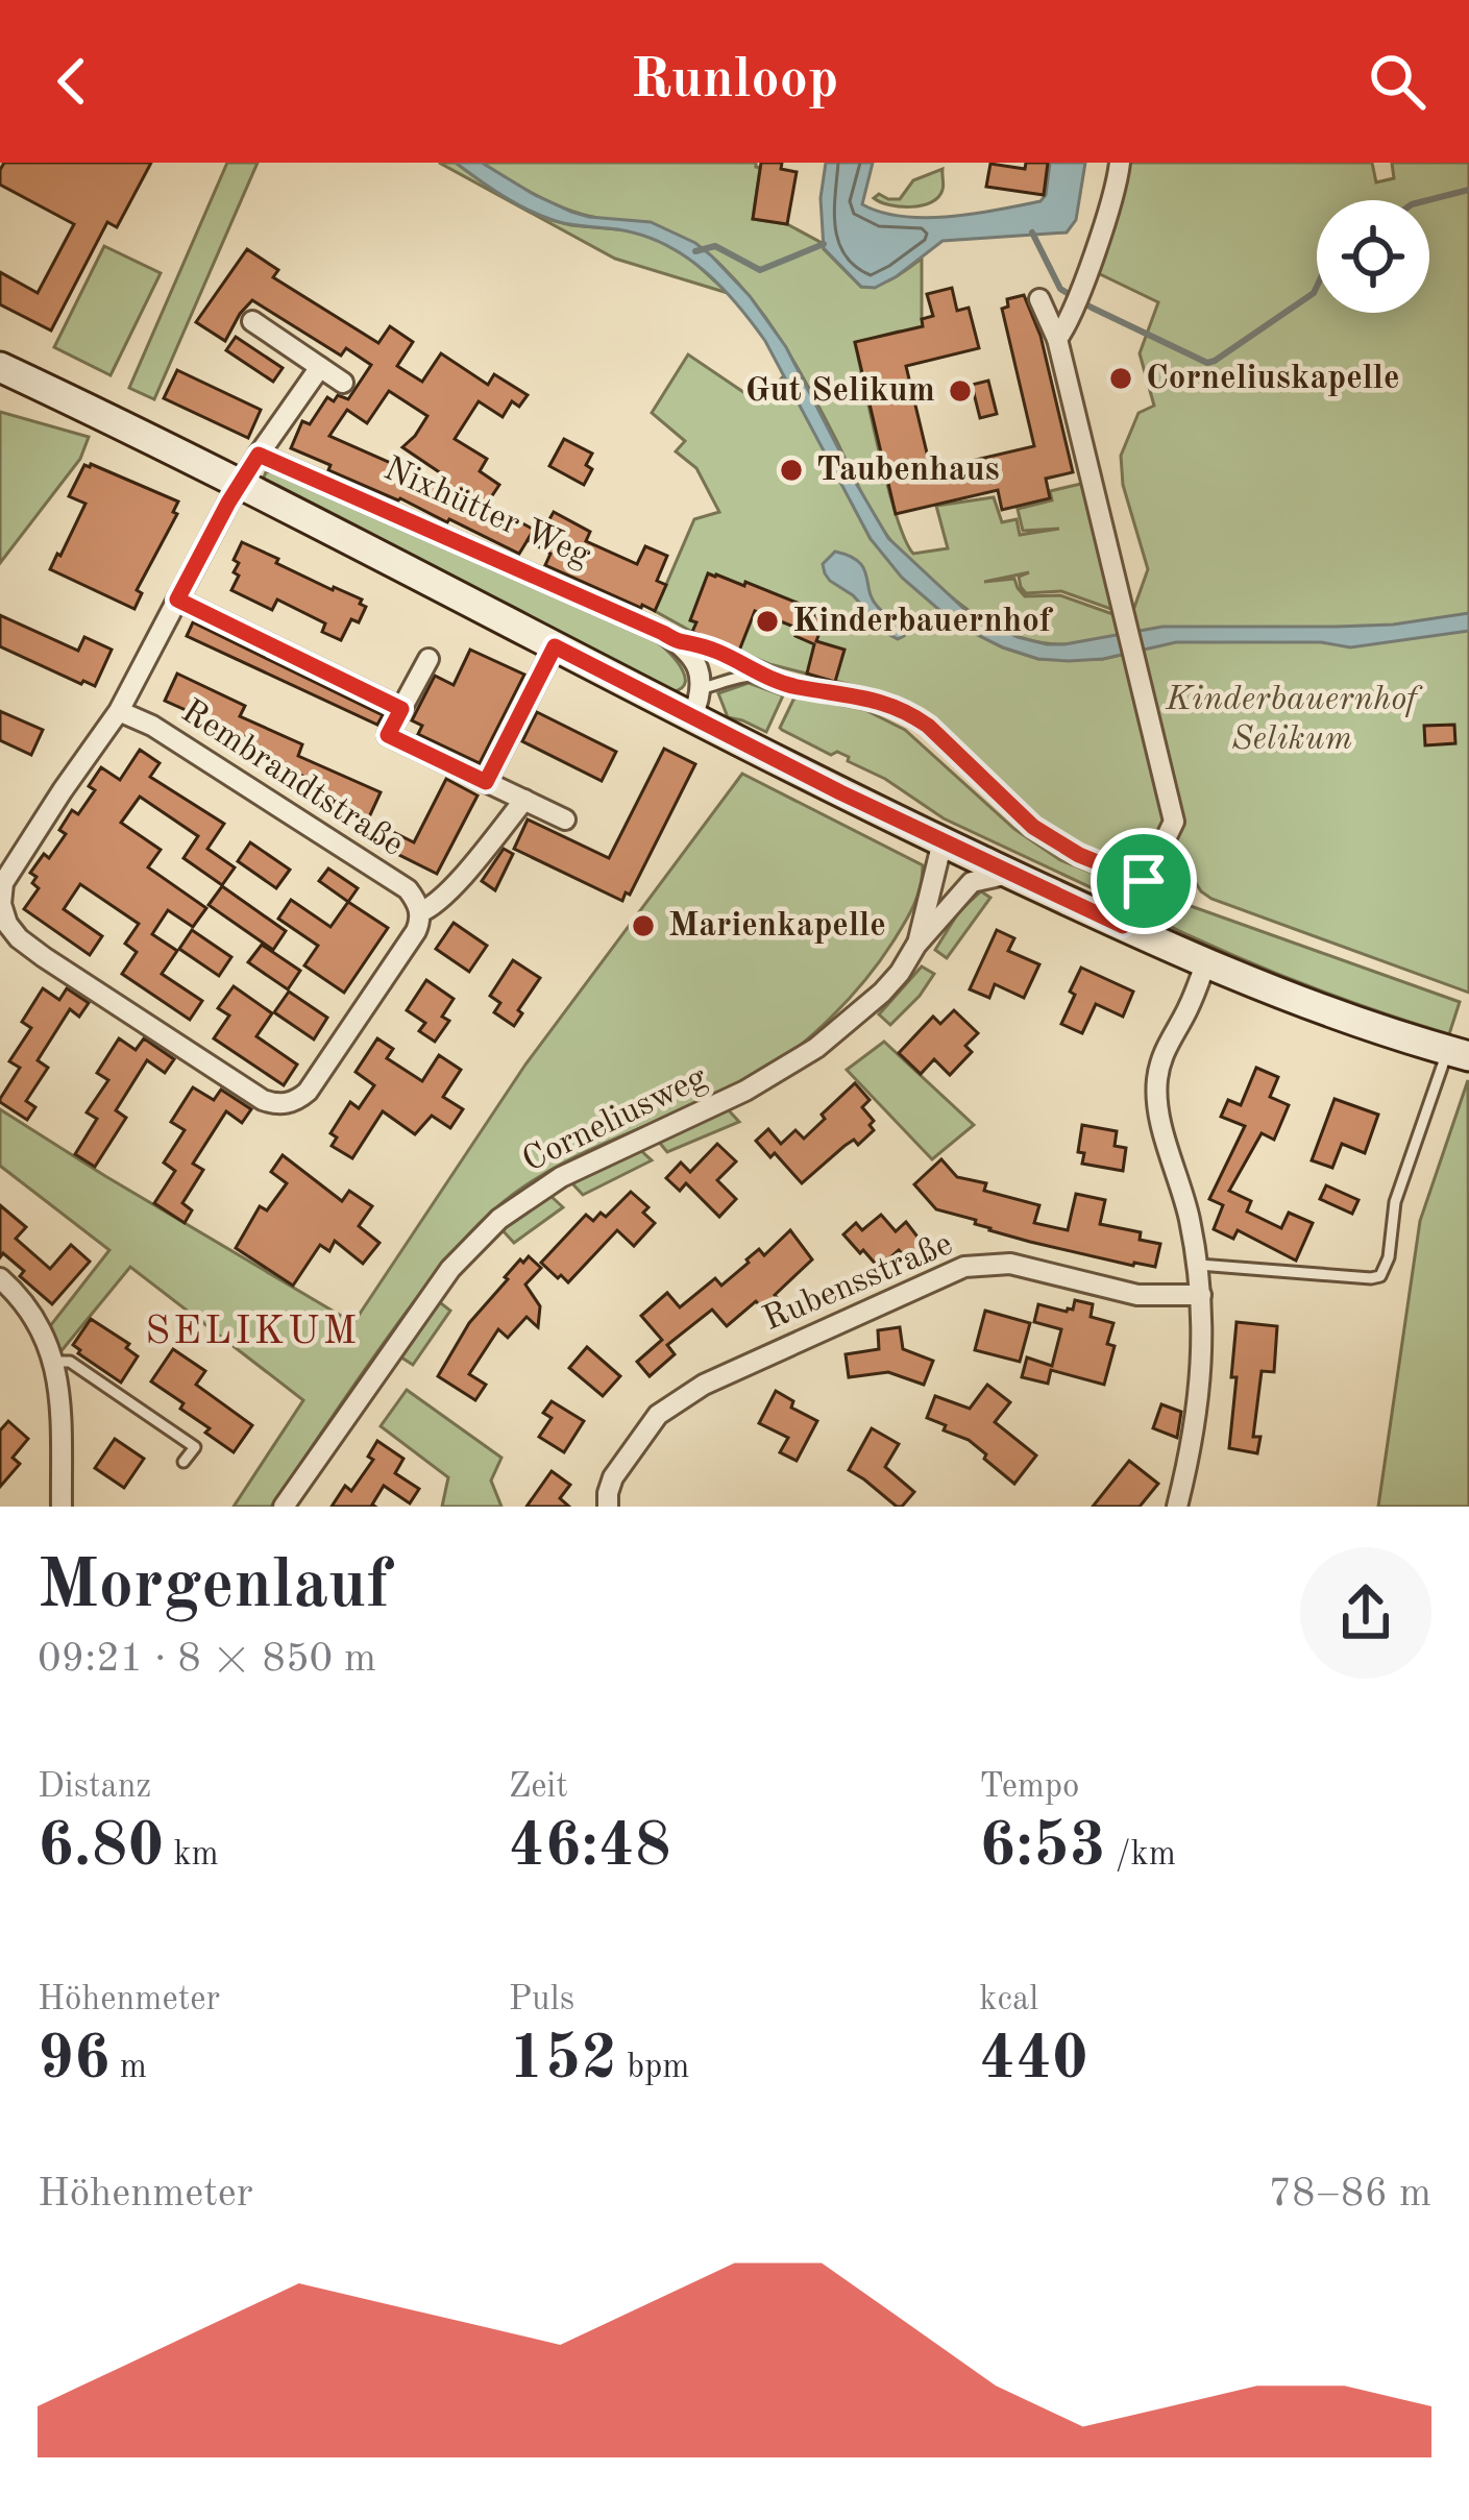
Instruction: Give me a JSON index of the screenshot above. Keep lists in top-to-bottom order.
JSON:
{
  "streets": {
    "street": [
      "Nixhütter Weg",
      "Rembrandtstraße",
      "Corneliusweg",
      "Rubensstraße"
    ]
  },
  "districts": ["SELIKUM"],
  "parks": ["Kinderbauernhof Selikum"],
  "places": [
    "Corneliuskapelle",
    "Gut Selikum",
    "Taubenhaus",
    "Kinderbauernhof",
    "Marienkapelle"
  ],
  "page": {
    "header": "Runloop",
    "heading": ["Morgenlauf", "09:21 · 8 × 850 m"],
    "stats": [
      ["Distanz", "6.80 km"],
      ["Zeit", "46:48"],
      ["Tempo", "6:53 /km"],
      ["Höhenmeter", "96 m"],
      ["Puls", "152 bpm"],
      ["kcal", "440"]
    ],
    "chart": ["Höhenmeter", "78–86 m"]
  }
}
